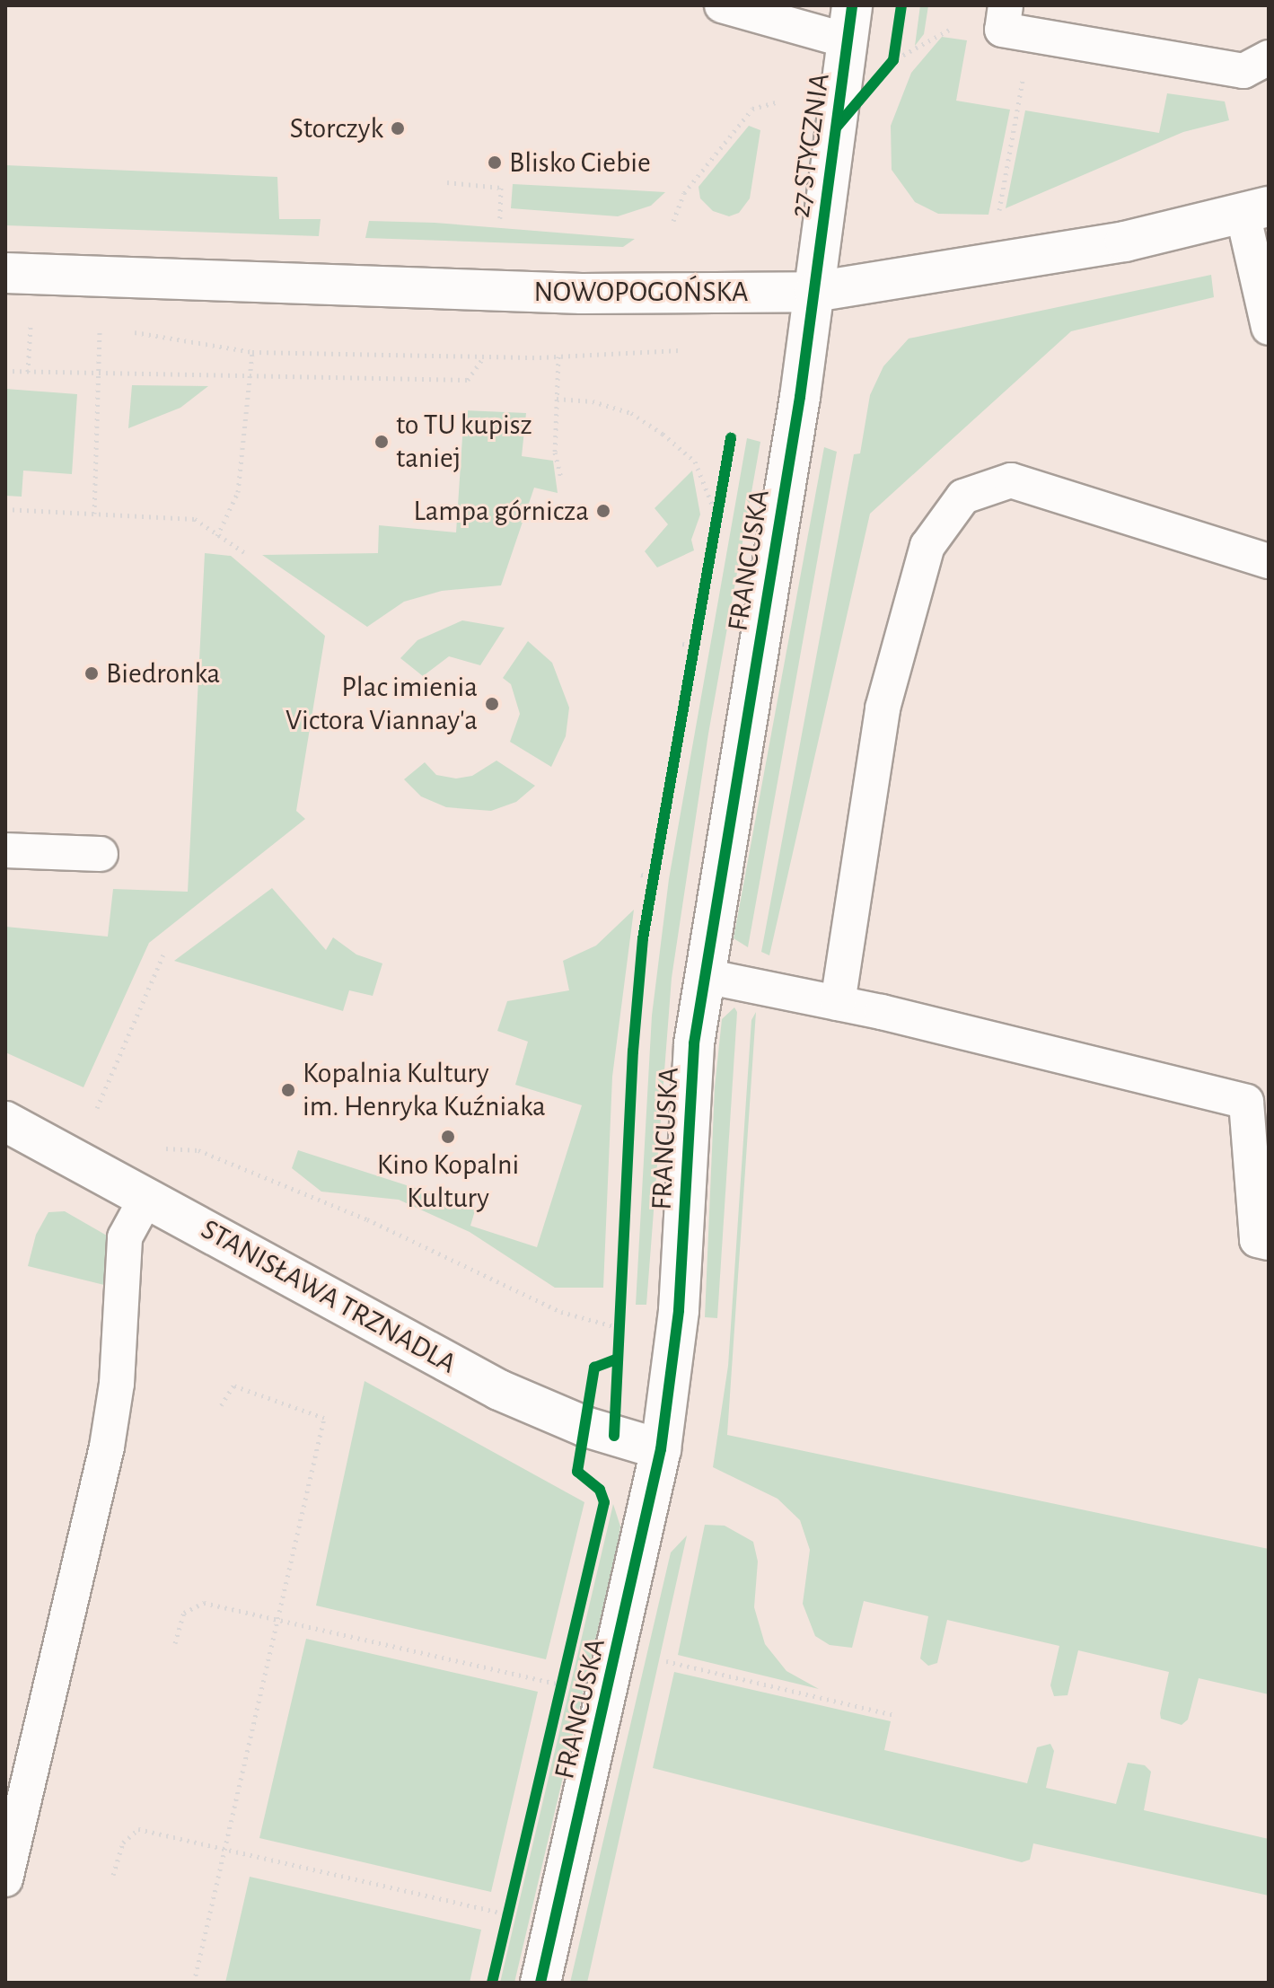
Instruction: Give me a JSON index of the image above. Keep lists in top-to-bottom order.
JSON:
{
  "streets": {
    "street": [
      "27 STYCZNIA",
      "NOWOPOGOŃSKA",
      "FRANCUSKA",
      "STANISŁAWA TRZNADLA"
    ]
  },
  "crossings": [
    ["27 STYCZNIA", "NOWOPOGOŃSKA"],
    ["27 STYCZNIA", "FRANCUSKA"],
    ["NOWOPOGOŃSKA", "FRANCUSKA"],
    ["FRANCUSKA", "STANISŁAWA TRZNADLA"]
  ],
  "places": [
    "Storczyk",
    "Blisko Ciebie",
    "to TU kupisz taniej",
    "Lampa górnicza",
    "Biedronka",
    "Plac imienia Victora Viannay'a",
    "Kopalnia Kultury im. Henryka Kuźniaka",
    "Kino Kopalni Kultury"
  ]
}
